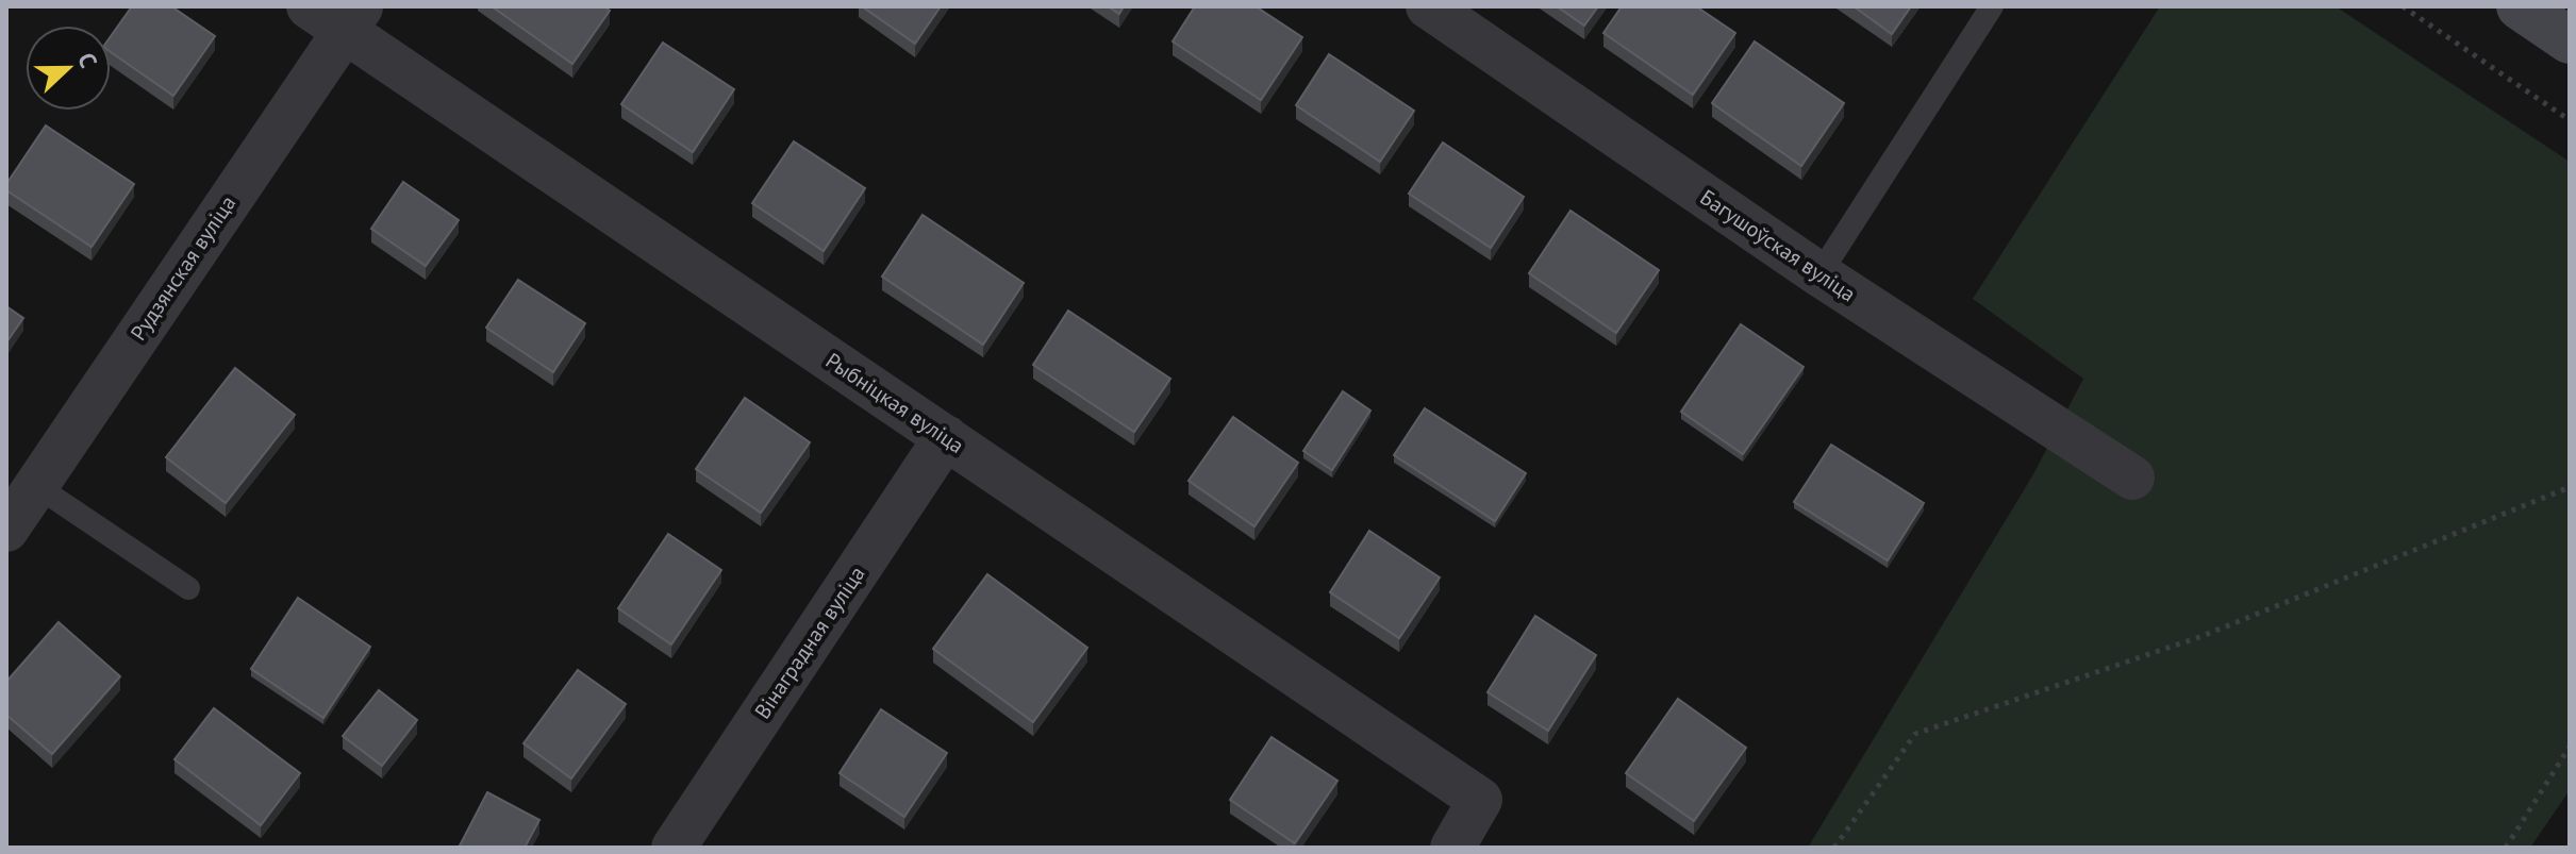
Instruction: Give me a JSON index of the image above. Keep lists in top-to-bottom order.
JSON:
{
  "streets": {
    "street": [
      "Багушоўская вуліца",
      "Рудзянская вуліца",
      "Рыбніцкая вуліца",
      "Вінаградная вуліца"
    ]
  },
  "crossings": [
    ["Рудзянская вуліца", "Рыбніцкая вуліца"],
    ["Рыбніцкая вуліца", "Вінаградная вуліца"]
  ],
  "north": "right"
}
